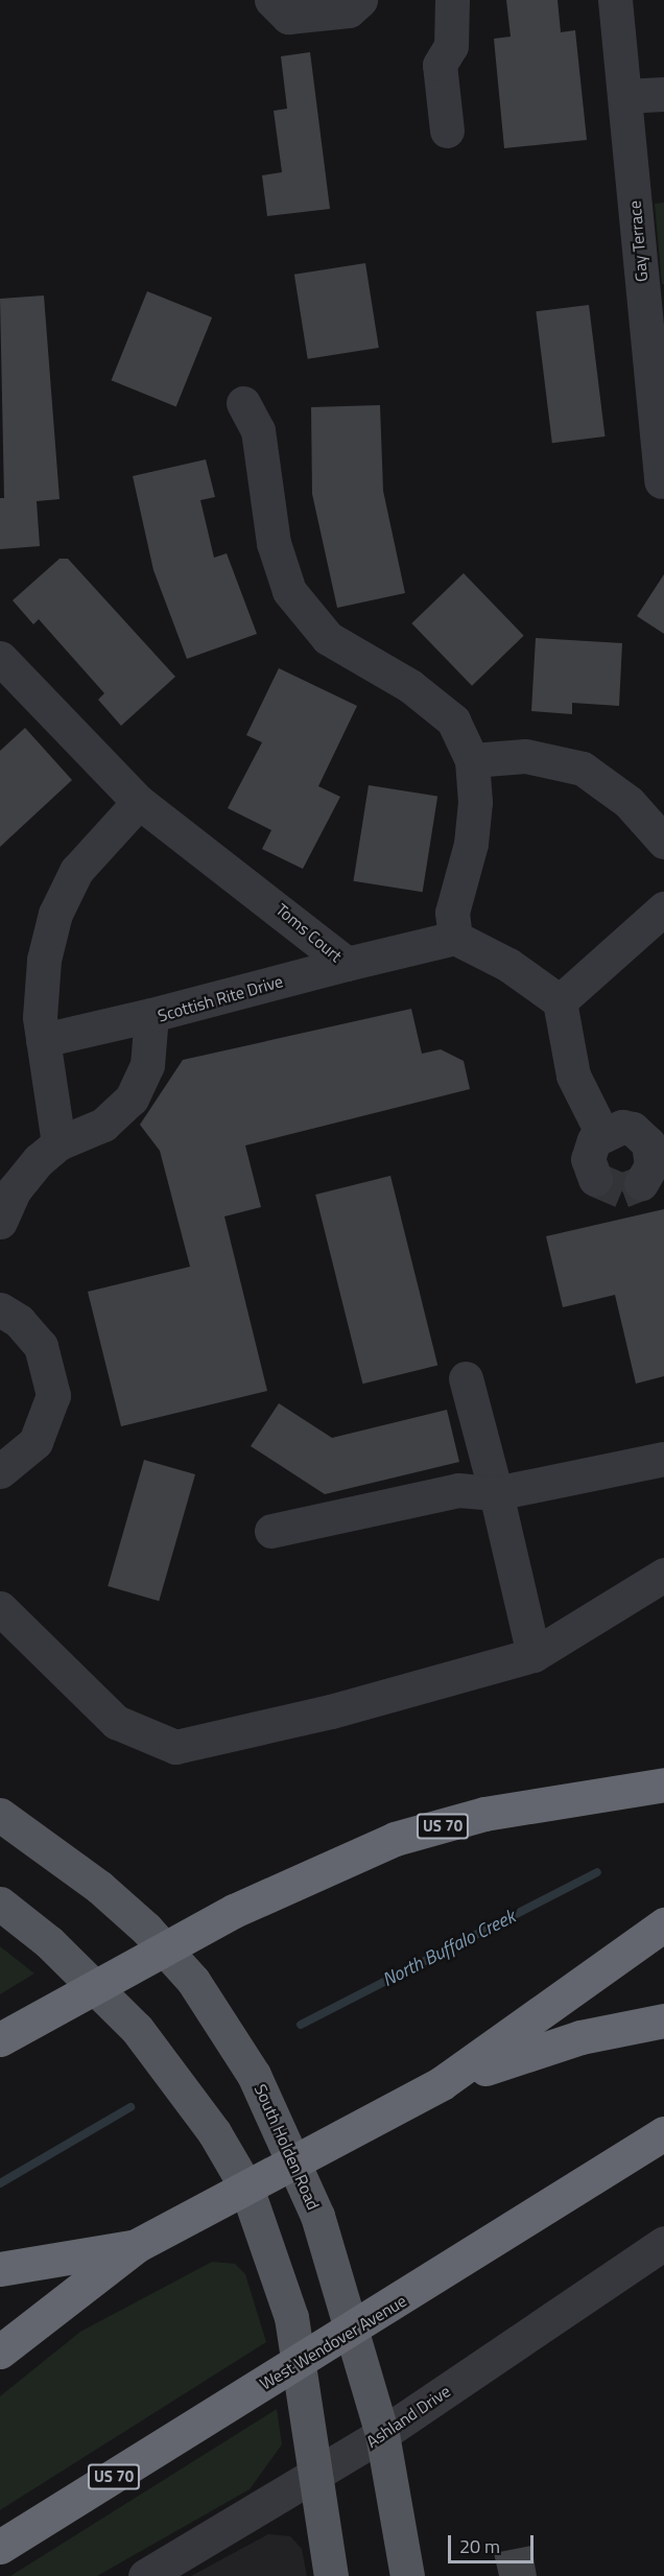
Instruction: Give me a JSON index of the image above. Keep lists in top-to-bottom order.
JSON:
{
  "streets": {
    "highway": ["US 70", "West Wendover Avenue"],
    "main road": ["South Holden Road"],
    "street": [
      "Gay Terrace",
      "Toms Court",
      "Scottish Rite Drive",
      "Ashland Drive"
    ]
  },
  "crossings": [
    ["Toms Court", "Scottish Rite Drive"],
    ["South Holden Road", "Ashland Drive"]
  ],
  "water": ["North Buffalo Creek"],
  "scale_bar": "20 m"
}
